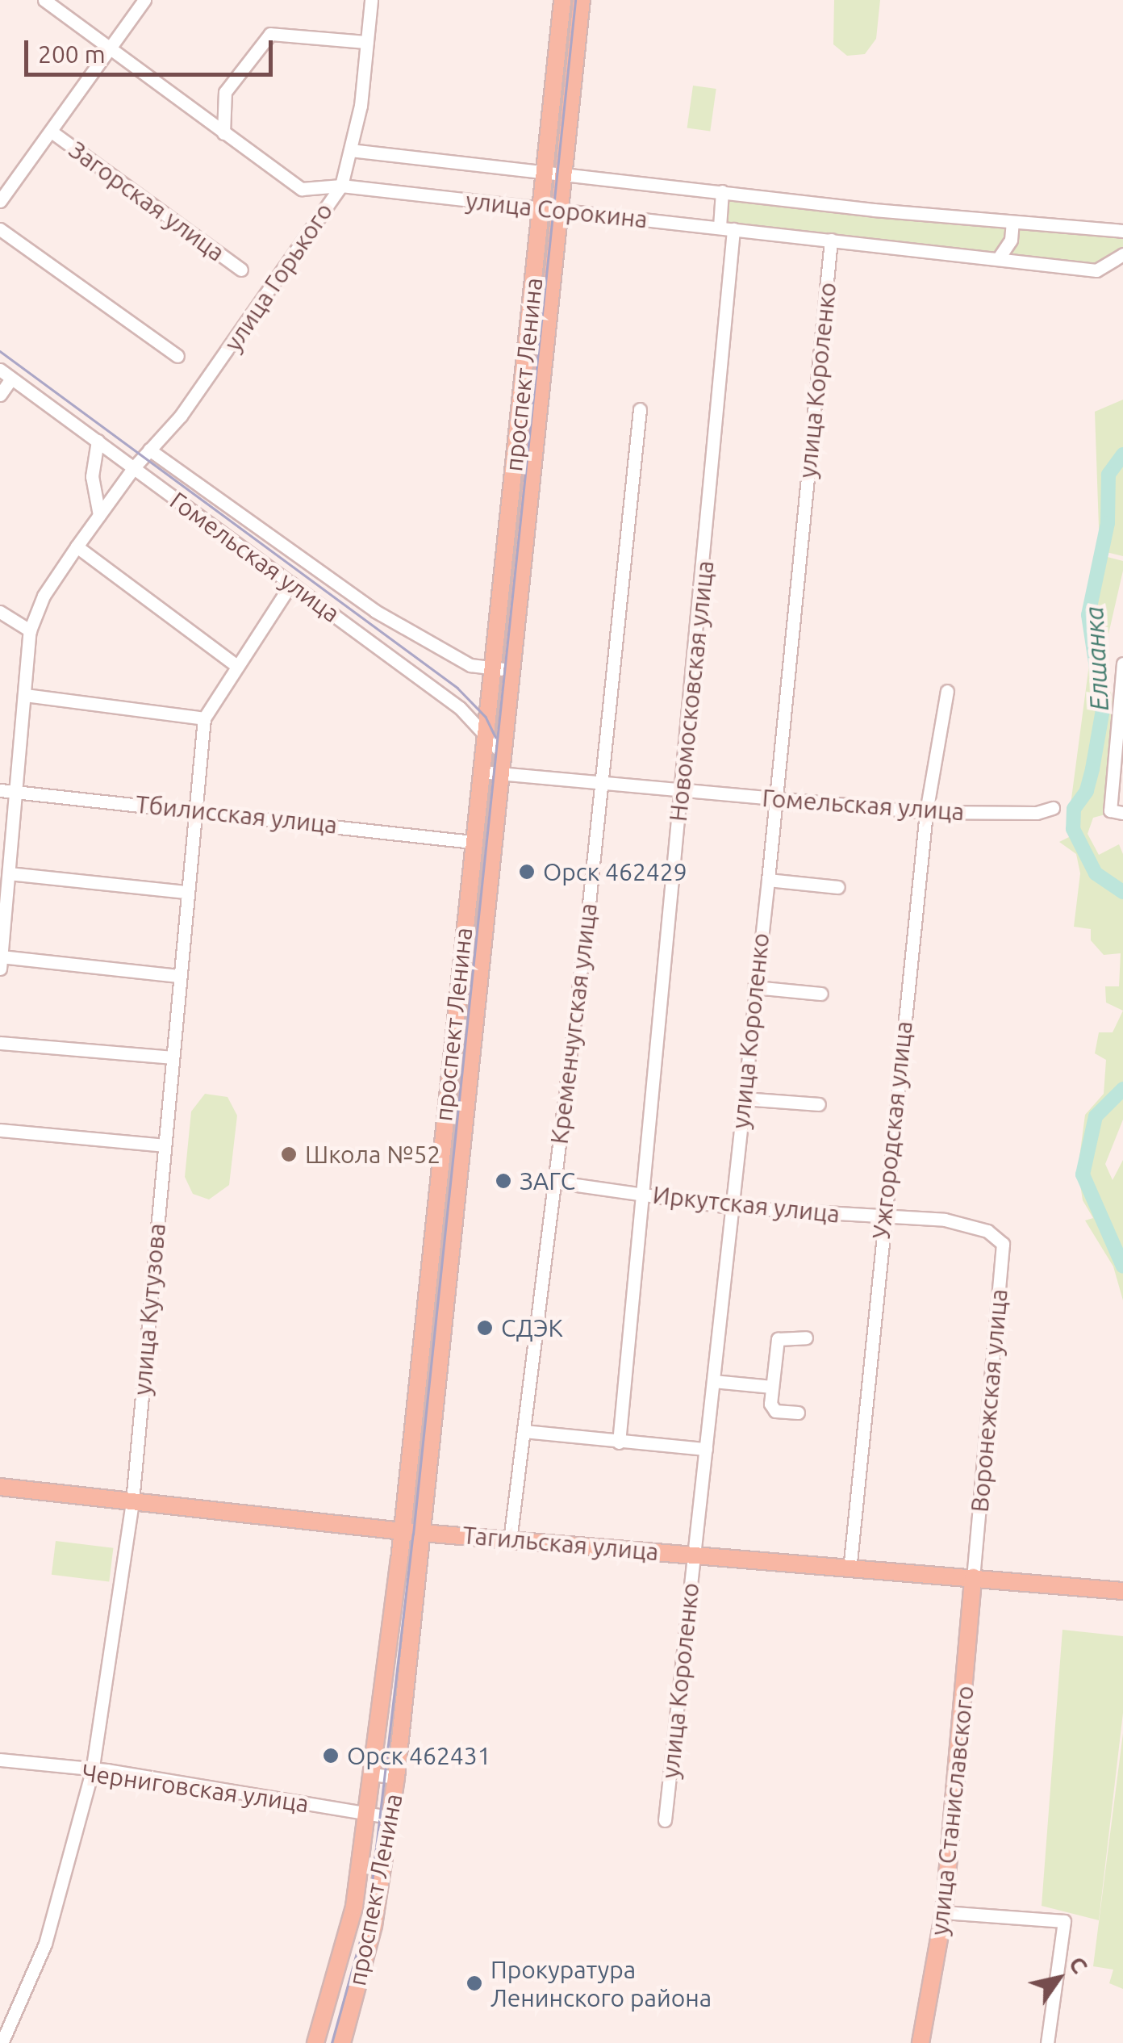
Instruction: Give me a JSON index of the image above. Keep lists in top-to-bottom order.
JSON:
{
  "streets": {
    "main road": ["проспект Ленина", "Тагильская улица", "улица Станиславского"],
    "street": [
      "Загорская улица",
      "улица Сорокина",
      "улица Горького",
      "улица Короленко",
      "Гомельская улица",
      "Новомосковская улица",
      "Тбилисская улица",
      "Кременчугская улица",
      "Ужгородская улица",
      "Иркутская улица",
      "улица Кутузова",
      "Воронежская улица",
      "Черниговская улица"
    ]
  },
  "crossings": [
    ["улица Сорокина", "улица Горького"],
    ["улица Сорокина", "проспект Ленина"],
    ["улица Сорокина", "улица Короленко"],
    ["улица Сорокина", "Новомосковская улица"],
    ["улица Горького", "Гомельская улица"],
    ["улица Горького", "Тбилисская улица"],
    ["проспект Ленина", "Гомельская улица"],
    ["проспект Ленина", "Тбилисская улица"],
    ["проспект Ленина", "Тагильская улица"],
    ["проспект Ленина", "Черниговская улица"],
    ["улица Короленко", "Гомельская улица"],
    ["улица Короленко", "Иркутская улица"],
    ["улица Короленко", "Тагильская улица"],
    ["Гомельская улица", "Новомосковская улица"],
    ["Гомельская улица", "Кременчугская улица"],
    ["Гомельская улица", "Ужгородская улица"],
    ["Гомельская улица", "улица Кутузова"],
    ["Новомосковская улица", "Иркутская улица"],
    ["Тбилисская улица", "улица Кутузова"],
    ["Кременчугская улица", "Иркутская улица"],
    ["Кременчугская улица", "Тагильская улица"],
    ["Ужгородская улица", "Иркутская улица"],
    ["Ужгородская улица", "Тагильская улица"],
    ["Иркутская улица", "Воронежская улица"],
    ["улица Кутузова", "Тагильская улица"],
    ["улица Кутузова", "Черниговская улица"],
    ["Воронежская улица", "Тагильская улица"],
    ["Воронежская улица", "улица Станиславского"],
    ["Тагильская улица", "улица Станиславского"]
  ],
  "water": ["Елшанка"],
  "places": [
    "Орск 462429",
    "Школа №52",
    "ЗАГС",
    "СДЭК",
    "Орск 462431",
    "Прокуратура Ленинского района"
  ],
  "scale_bar": "200 m",
  "north": "top right"
}
